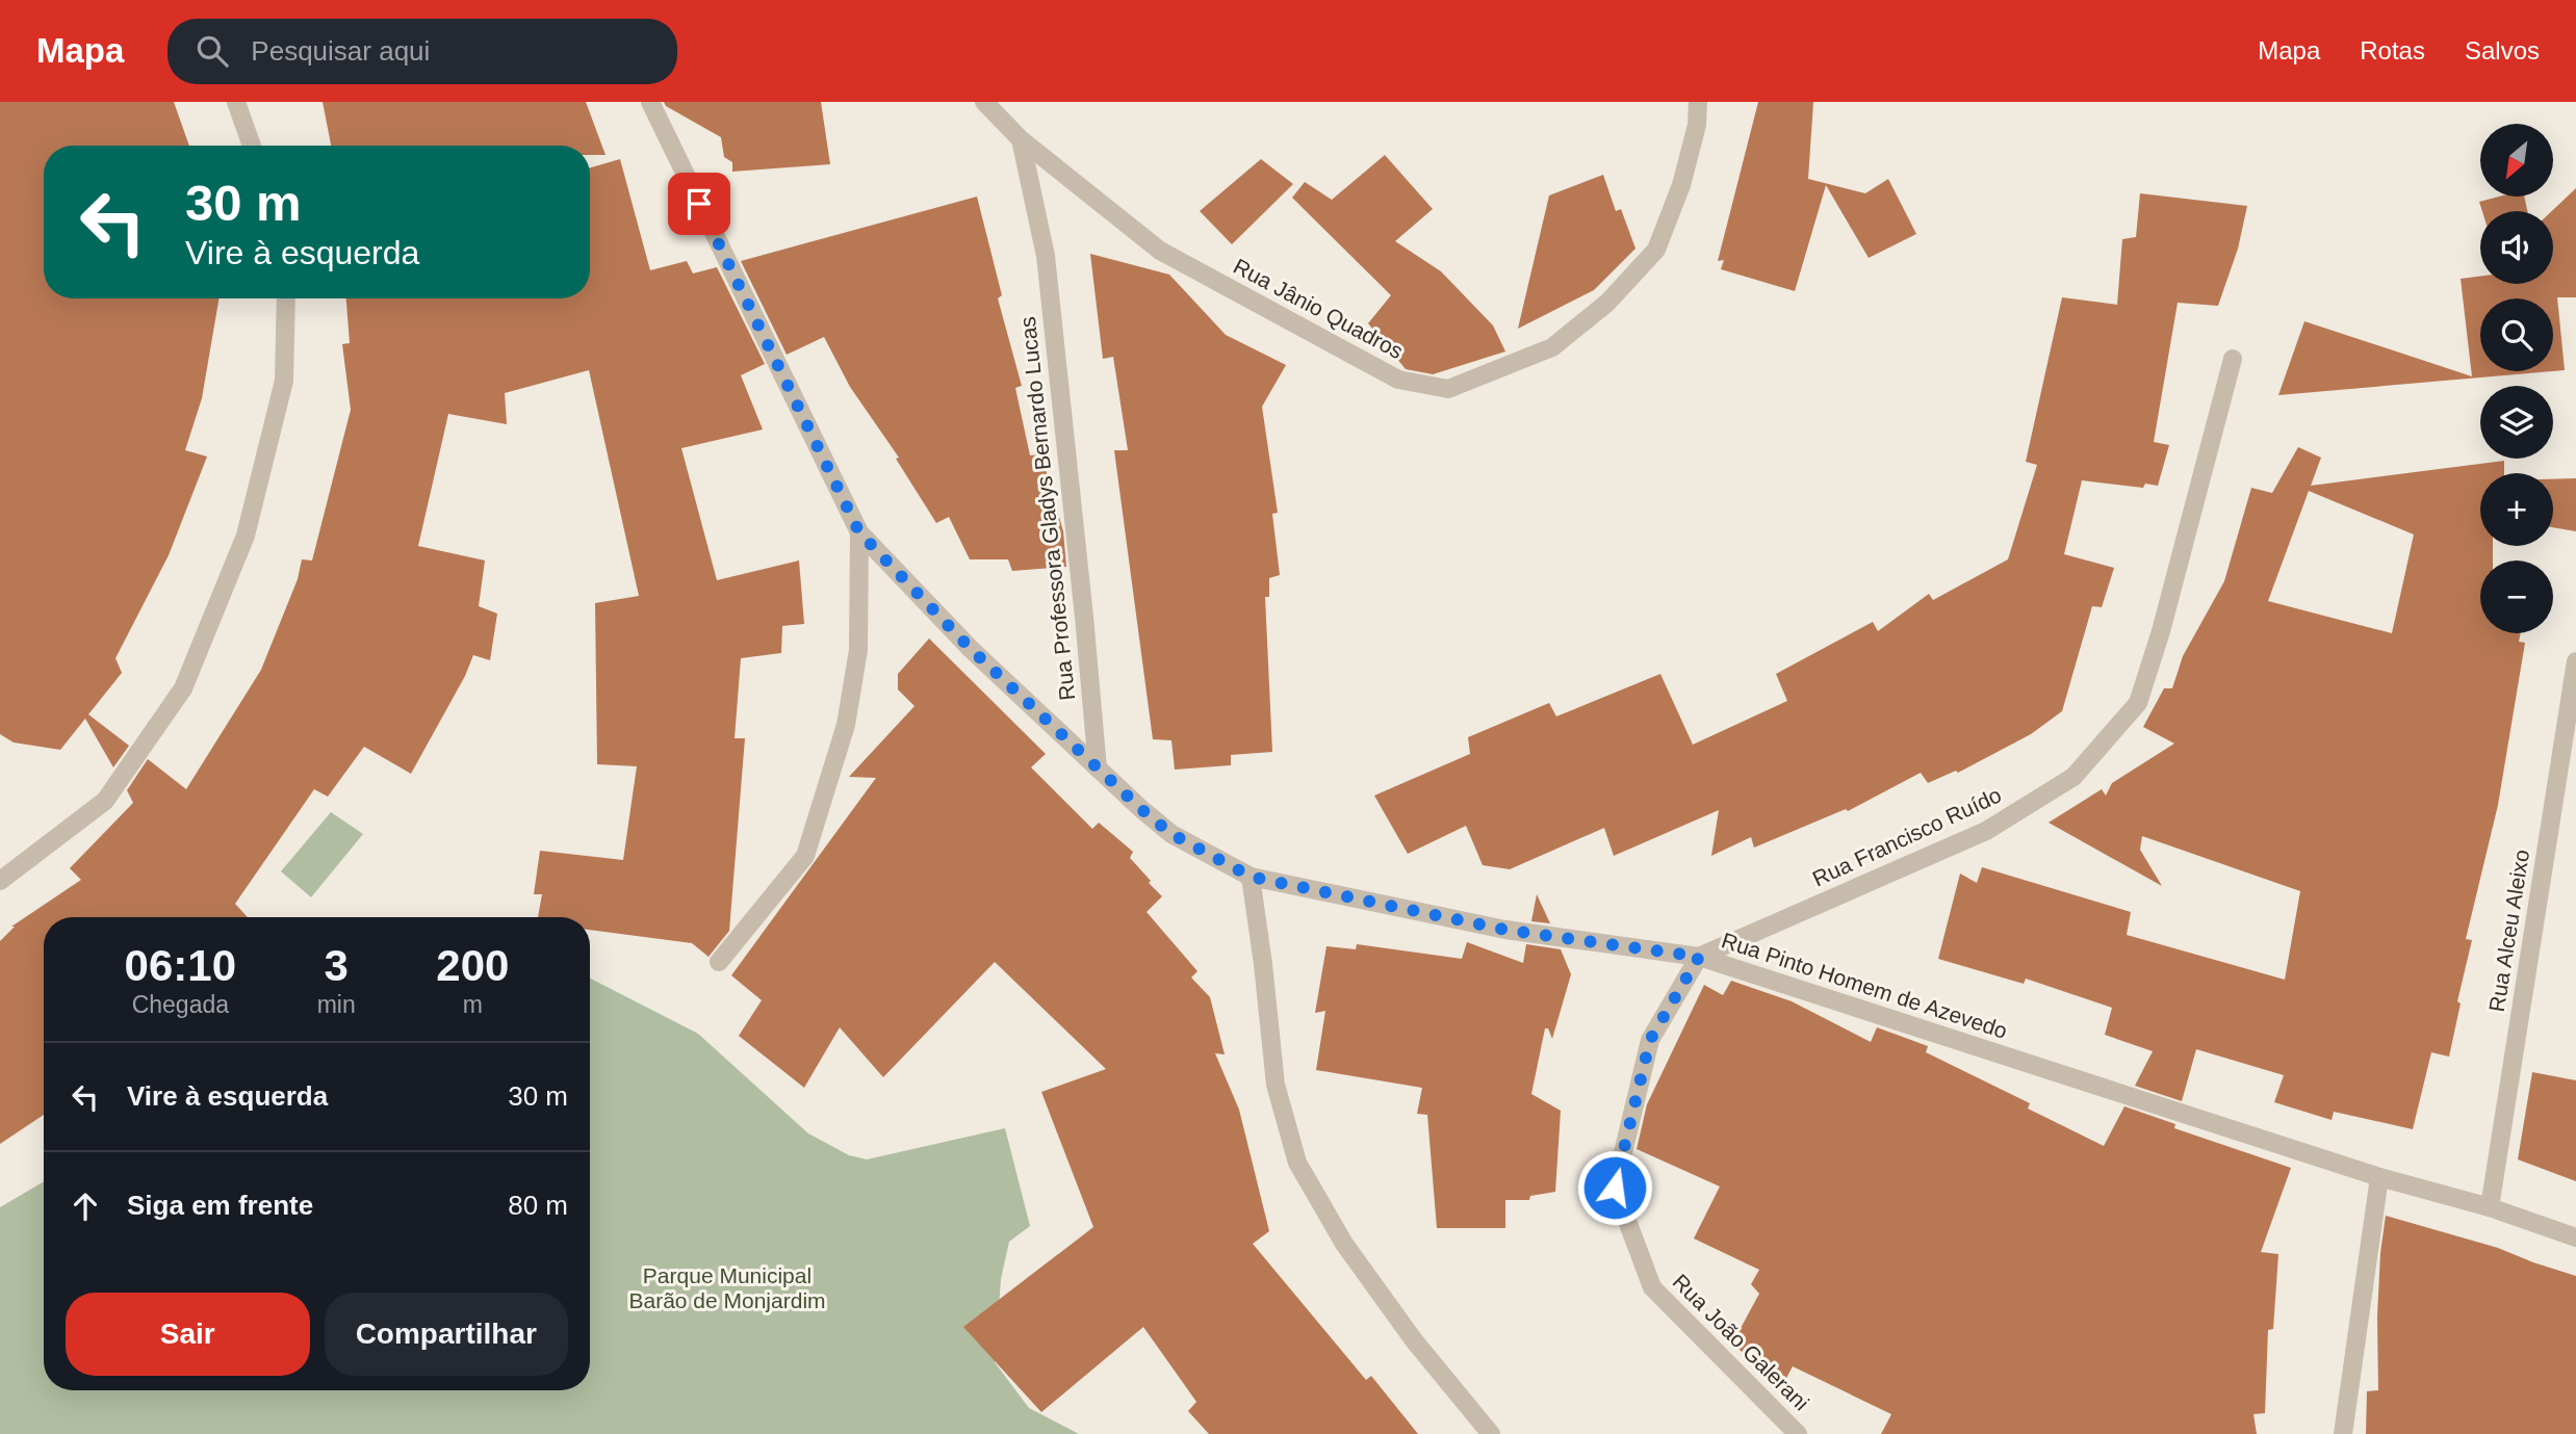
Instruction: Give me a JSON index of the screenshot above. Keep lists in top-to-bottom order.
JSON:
{
  "streets": {
    "street": [
      "Rua Jânio Quadros",
      "Rua Professora Gladys Bernardo Lucas",
      "Rua Francisco Ruído",
      "Rua Alceu Aleixo",
      "Rua Pinto Homem de Azevedo",
      "Rua João Galerani"
    ]
  },
  "crossings": [
    ["Rua Jânio Quadros", "Rua Professora Gladys Bernardo Lucas"],
    ["Rua Professora Gladys Bernardo Lucas", "Rua Pinto Homem de Azevedo"],
    ["Rua Francisco Ruído", "Rua Pinto Homem de Azevedo"],
    ["Rua Francisco Ruído", "Rua João Galerani"],
    ["Rua Alceu Aleixo", "Rua Pinto Homem de Azevedo"],
    ["Rua Pinto Homem de Azevedo", "Rua João Galerani"]
  ],
  "parks": ["Parque Municipal Barão de Monjardim"],
  "north": "bottom left",
  "page": {
    "header": "Mapa",
    "search": "Pesquisar aqui",
    "nav": ["Mapa", "Rotas", "Salvos"],
    "map_buttons": ["+", "−"],
    "turn": ["30 m", "Vire à esquerda"],
    "eta": [
      "06:10",
      "Chegada",
      "3",
      "min",
      "200",
      "m"
    ],
    "list": [
      {
        "name": "Vire à esquerda",
        "value": "30 m"
      },
      {
        "name": "Siga em frente",
        "value": "80 m"
      }
    ],
    "buttons": ["Sair", "Compartilhar"]
  }
}
